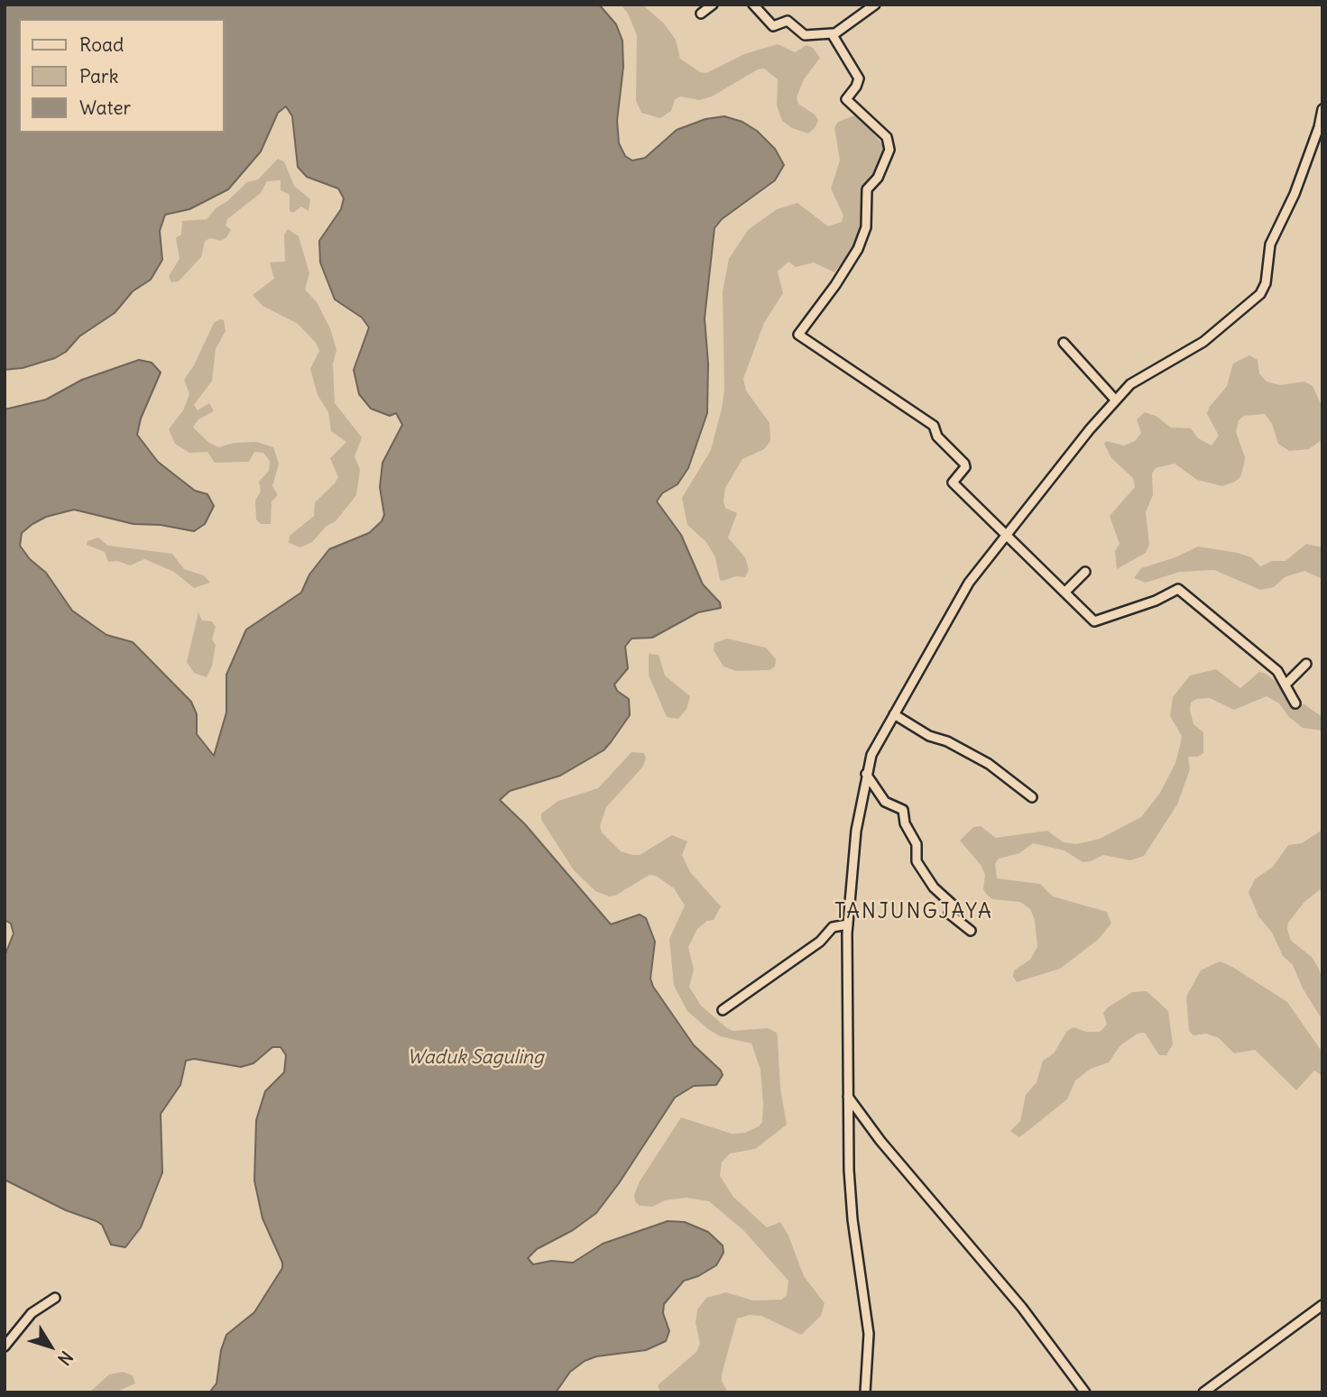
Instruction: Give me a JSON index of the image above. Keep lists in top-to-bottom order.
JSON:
{
  "districts": ["TANJUNGJAYA"],
  "water": ["Waduk Saguling"],
  "legend": ["Road", "Park", "Water"],
  "north": "bottom right"
}
